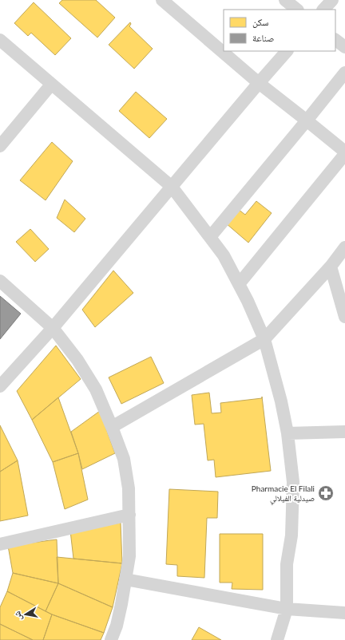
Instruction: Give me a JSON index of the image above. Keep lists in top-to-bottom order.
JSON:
{
  "places": {
    "pharmacy": ["Pharmacie El Filali صيدلية الفيلالي"]
  },
  "legend": ["سكن", "صناعة"],
  "north": "left"
}
